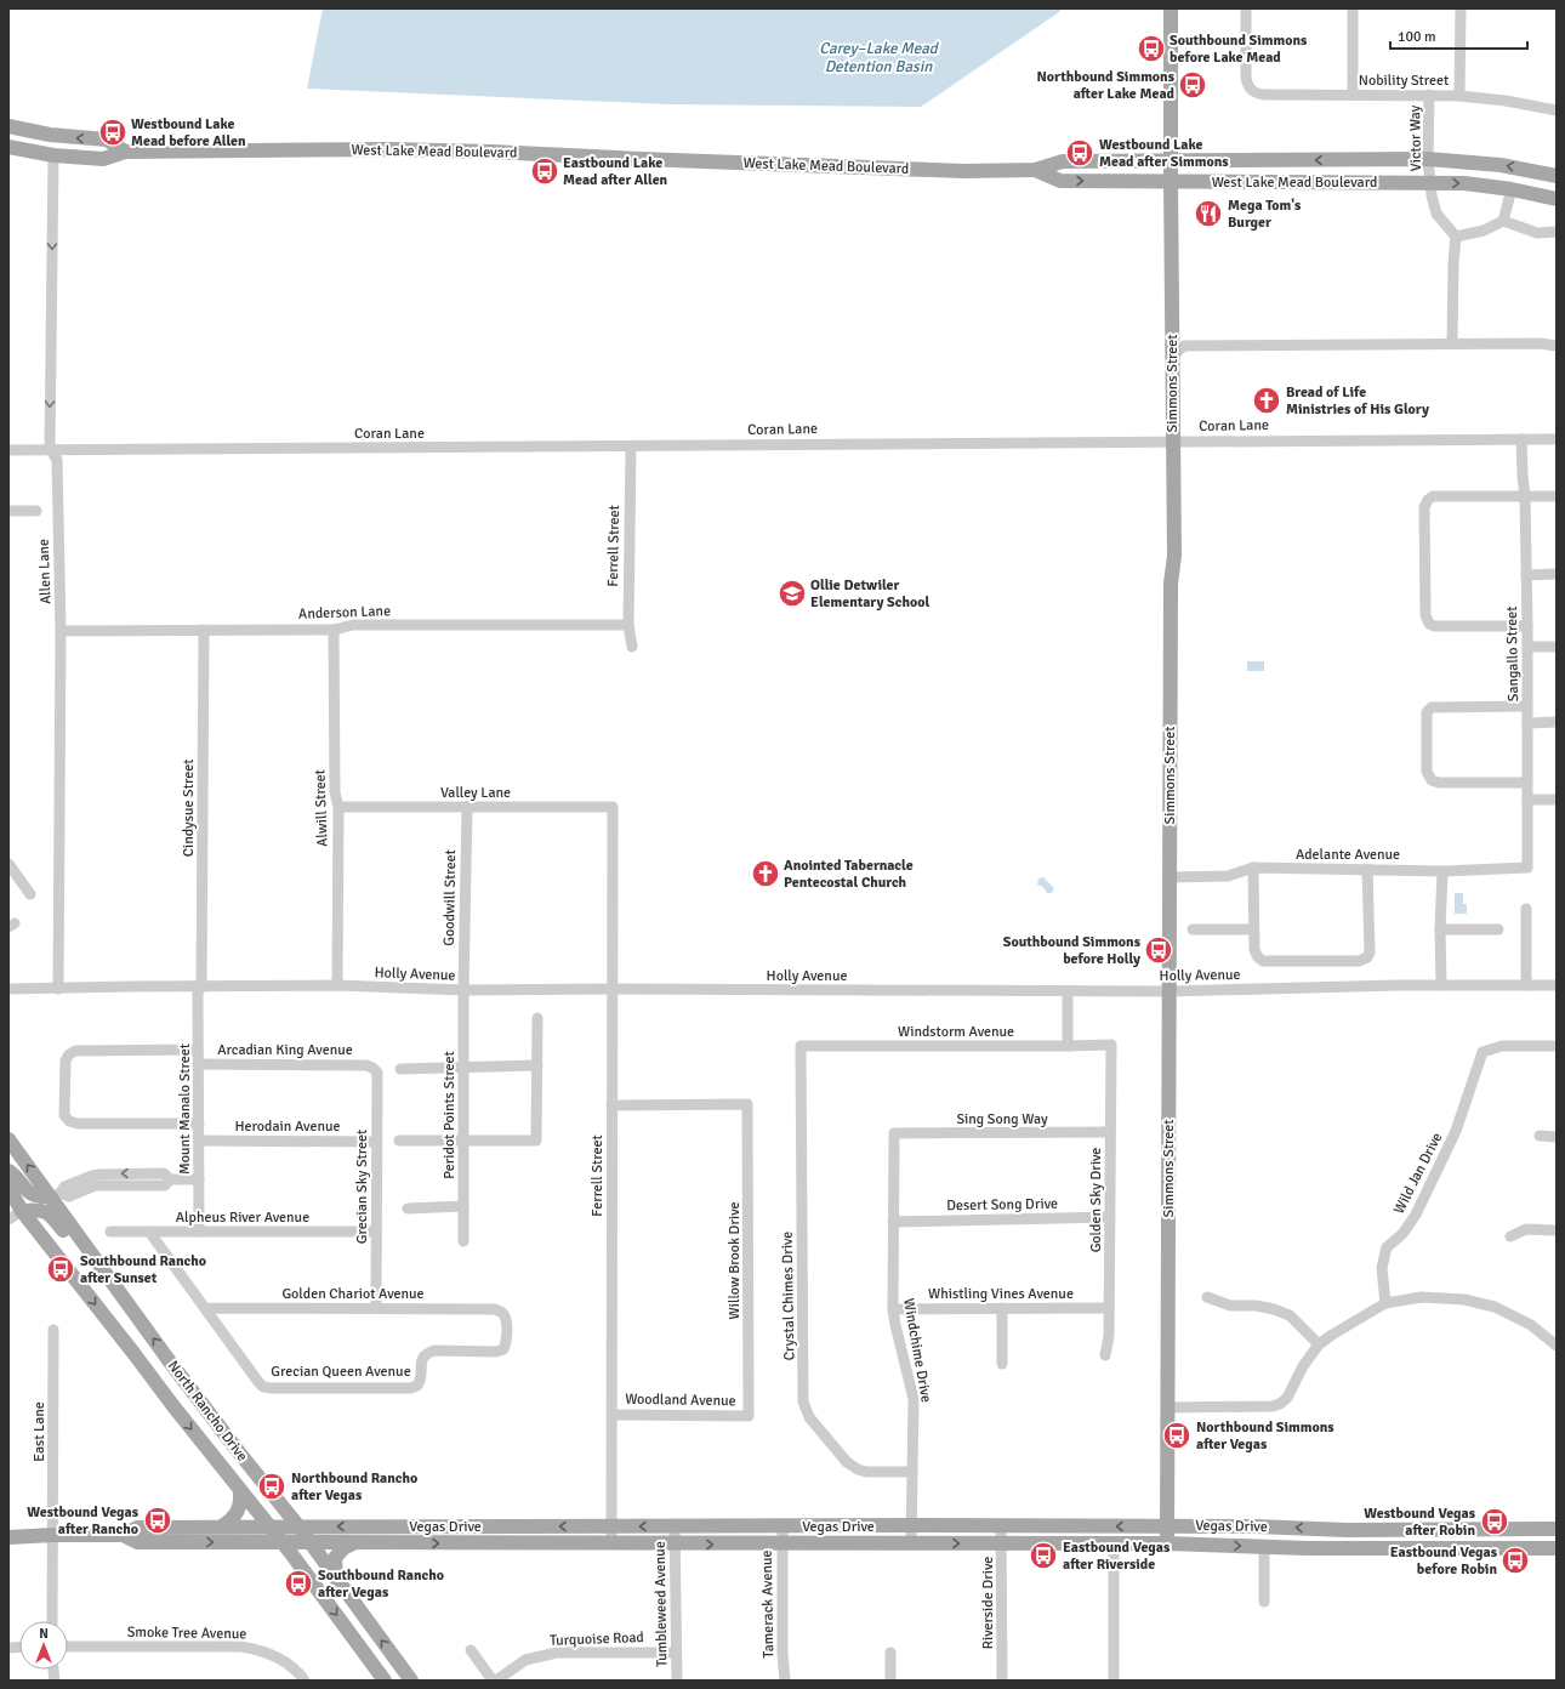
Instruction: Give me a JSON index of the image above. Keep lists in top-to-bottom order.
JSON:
{
  "streets": {
    "main road": [
      "West Lake Mead Boulevard",
      "Simmons Street",
      "North Rancho Drive",
      "Vegas Drive"
    ],
    "street": [
      "Nobility Street",
      "Victor Way",
      "Coran Lane",
      "Ferrell Street",
      "Allen Lane",
      "Anderson Lane",
      "Sangallo Street",
      "Valley Lane",
      "Cindysue Street",
      "Alwill Street",
      "Adelante Avenue",
      "Goodwill Street",
      "Holly Avenue",
      "Windstorm Avenue",
      "Arcadian King Avenue",
      "Mount Manalo Street",
      "Peridot Points Street",
      "Sing Song Way",
      "Herodain Avenue",
      "Wild Jan Drive",
      "Grecian Sky Street",
      "Golden Sky Drive",
      "Desert Song Drive",
      "Alpheus River Avenue",
      "Willow Brook Drive",
      "Golden Chariot Avenue",
      "Whistling Vines Avenue",
      "Crystal Chimes Drive",
      "Windchime Drive",
      "Grecian Queen Avenue",
      "Woodland Avenue",
      "East Lane",
      "Riverside Drive",
      "Tumbleweed Avenue",
      "Tamerack Avenue",
      "Smoke Tree Avenue",
      "Turquoise Road"
    ]
  },
  "crossings": [
    ["Nobility Street", "Victor Way"],
    ["Victor Way", "West Lake Mead Boulevard"],
    ["West Lake Mead Boulevard", "Simmons Street"],
    ["West Lake Mead Boulevard", "Allen Lane"],
    ["Simmons Street", "Coran Lane"],
    ["Simmons Street", "Adelante Avenue"],
    ["Simmons Street", "Holly Avenue"],
    ["Simmons Street", "Vegas Drive"],
    ["Coran Lane", "Ferrell Street"],
    ["Coran Lane", "Allen Lane"],
    ["Coran Lane", "Sangallo Street"],
    ["Ferrell Street", "Anderson Lane"],
    ["Ferrell Street", "Valley Lane"],
    ["Ferrell Street", "Holly Avenue"],
    ["Ferrell Street", "Willow Brook Drive"],
    ["Ferrell Street", "Woodland Avenue"],
    ["Ferrell Street", "Vegas Drive"],
    ["Allen Lane", "Anderson Lane"],
    ["Allen Lane", "Holly Avenue"],
    ["Anderson Lane", "Cindysue Street"],
    ["Anderson Lane", "Alwill Street"],
    ["Sangallo Street", "Adelante Avenue"],
    ["Valley Lane", "Alwill Street"],
    ["Valley Lane", "Goodwill Street"],
    ["Cindysue Street", "Holly Avenue"],
    ["Cindysue Street", "Mount Manalo Street"],
    ["Alwill Street", "Holly Avenue"],
    ["Goodwill Street", "Holly Avenue"],
    ["Goodwill Street", "Peridot Points Street"],
    ["Holly Avenue", "Mount Manalo Street"],
    ["Holly Avenue", "Peridot Points Street"],
    ["Windstorm Avenue", "Golden Sky Drive"],
    ["Windstorm Avenue", "Crystal Chimes Drive"],
    ["Arcadian King Avenue", "Mount Manalo Street"],
    ["Arcadian King Avenue", "Grecian Sky Street"],
    ["Mount Manalo Street", "Herodain Avenue"],
    ["Mount Manalo Street", "Alpheus River Avenue"],
    ["Sing Song Way", "Golden Sky Drive"],
    ["Sing Song Way", "Windchime Drive"],
    ["Herodain Avenue", "Grecian Sky Street"],
    ["Grecian Sky Street", "Alpheus River Avenue"],
    ["Grecian Sky Street", "Golden Chariot Avenue"],
    ["Golden Sky Drive", "Desert Song Drive"],
    ["Golden Sky Drive", "Whistling Vines Avenue"],
    ["Desert Song Drive", "Windchime Drive"],
    ["Willow Brook Drive", "Woodland Avenue"],
    ["Golden Chariot Avenue", "Grecian Queen Avenue"],
    ["Whistling Vines Avenue", "Windchime Drive"],
    ["Crystal Chimes Drive", "Windchime Drive"],
    ["Windchime Drive", "Vegas Drive"],
    ["North Rancho Drive", "Vegas Drive"],
    ["East Lane", "Vegas Drive"],
    ["Vegas Drive", "Riverside Drive"],
    ["Vegas Drive", "Tumbleweed Avenue"],
    ["Vegas Drive", "Tamerack Avenue"],
    ["Tumbleweed Avenue", "Turquoise Road"]
  ],
  "one_way": ["Allen Lane"],
  "water": ["Carey–Lake Mead Detention Basin"],
  "places": {
    "bus stop": [
      "Southbound Simmons before Lake Mead",
      "Northbound Simmons after Lake Mead",
      "Westbound Lake Mead before Allen",
      "Westbound Lake Mead after Simmons",
      "Eastbound Lake Mead after Allen",
      "Southbound Simmons before Holly",
      "Southbound Rancho after Sunset",
      "Northbound Simmons after Vegas",
      "Northbound Rancho after Vegas",
      "Westbound Vegas after Rancho",
      "Westbound Vegas after Robin",
      "Eastbound Vegas after Riverside",
      "Eastbound Vegas before Robin",
      "Southbound Rancho after Vegas"
    ],
    "restaurant": ["Mega Tom's Burger"],
    "church": ["Bread of Life Ministries of His Glory", "Anointed Tabernacle Pentecostal Church"],
    "school or university": ["Ollie Detwiler Elementary School"]
  },
  "scale_bar": "100 m",
  "north": "top"
}
